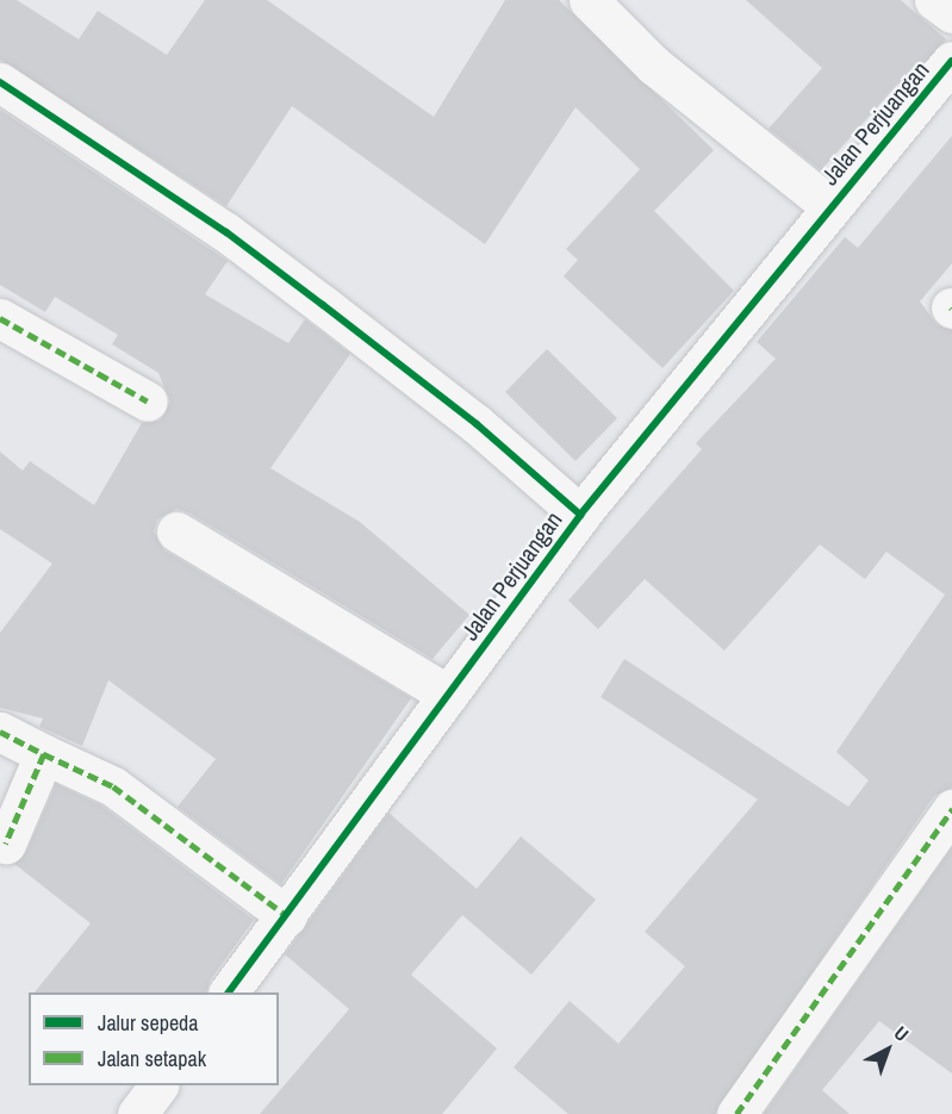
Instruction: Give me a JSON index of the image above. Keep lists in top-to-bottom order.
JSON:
{
  "streets": {
    "street": ["Jalan Perjuangan"]
  },
  "legend": ["Jalur sepeda", "Jalan setapak"],
  "north": "top right"
}
